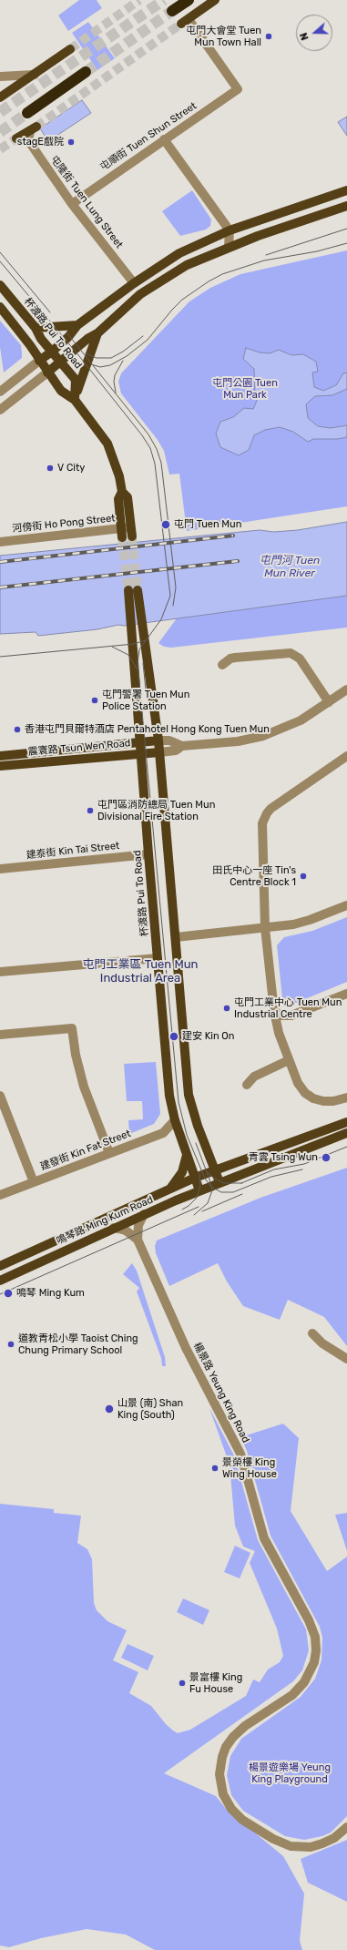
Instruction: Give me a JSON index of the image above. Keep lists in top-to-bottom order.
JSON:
{
  "streets": {
    "main road": ["杯渡路 Pui To Road", "震寰路 Tsun Wen Road", "鳴琴路 Ming Kum Road"],
    "street": [
      "屯順街 Tuen Shun Street",
      "屯隆街 Tuen Lung Street",
      "河傍街 Ho Pong Street",
      "建泰街 Kin Tai Street",
      "建發街 Kin Fat Street",
      "楊景路 Yeung King Road"
    ]
  },
  "crossings": [
    ["屯順街 Tuen Shun Street", "屯隆街 Tuen Lung Street"],
    ["杯渡路 Pui To Road", "震寰路 Tsun Wen Road"],
    ["杯渡路 Pui To Road", "建泰街 Kin Tai Street"],
    ["杯渡路 Pui To Road", "建發街 Kin Fat Street"],
    ["杯渡路 Pui To Road", "鳴琴路 Ming Kum Road"]
  ],
  "districts": ["屯門工業區 Tuen Mun Industrial Area"],
  "water": ["屯門河 Tuen Mun River"],
  "parks": ["屯門公園 Tuen Mun Park", "楊景遊樂場 Yeung King Playground"],
  "places": [
    "屯門大會堂 Tuen Mun Town Hall",
    "stagE戲院",
    "V City",
    "屯門 Tuen Mun",
    "屯門警署 Tuen Mun Police Station",
    "香港屯門貝爾特酒店 Pentahotel Hong Kong Tuen Mun",
    "屯門區消防總局 Tuen Mun Divisional Fire Station",
    "田氏中心一座 Tin's Centre Block 1",
    "屯門工業中心 Tuen Mun Industrial Centre",
    "建安 Kin On",
    "青雲 Tsing Wun",
    "鳴琴 Ming Kum",
    "道教青松小學 Taoist Ching Chung Primary School",
    "山景 (南) Shan King (South)",
    "景榮樓 King Wing House",
    "景富樓 King Fu House"
  ],
  "north": "left"
}
